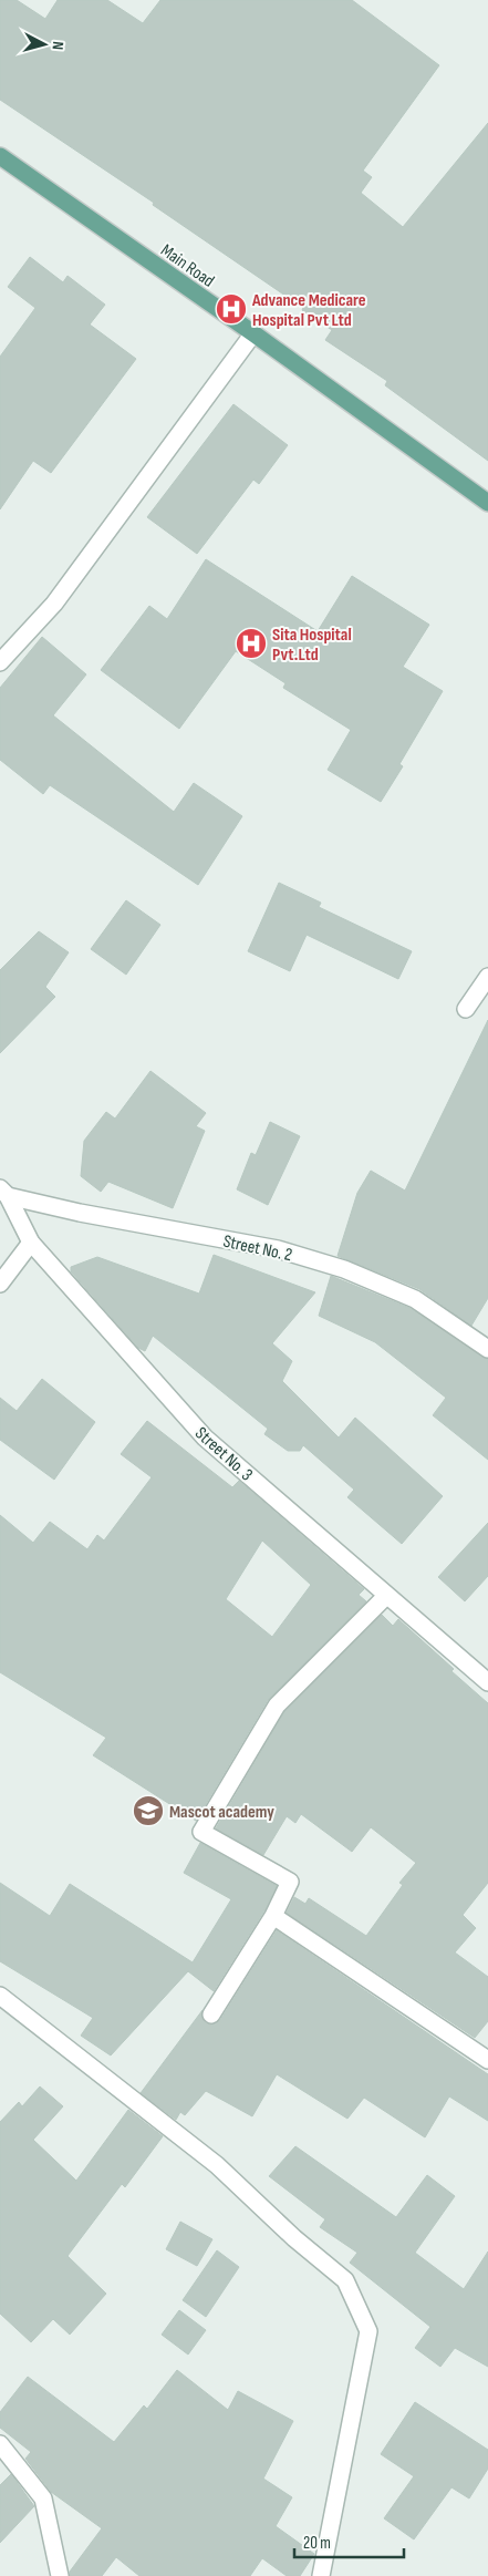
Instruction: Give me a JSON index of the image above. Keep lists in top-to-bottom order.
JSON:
{
  "streets": {
    "main road": ["Main Road"],
    "street": ["Street No. 2", "Street No. 3"]
  },
  "crossings": [
    ["Street No. 2", "Street No. 3"]
  ],
  "places": {
    "hospital": ["Advance Medicare Hospital Pvt Ltd", "Sita Hospital Pvt.Ltd"],
    "school or university": ["Mascot academy"]
  },
  "scale_bar": "20 m",
  "north": "right"
}
